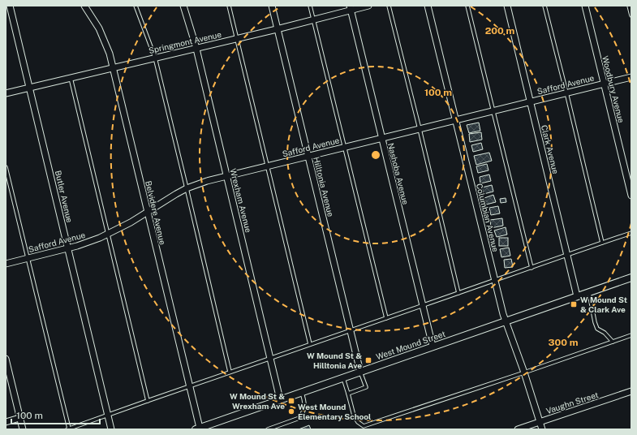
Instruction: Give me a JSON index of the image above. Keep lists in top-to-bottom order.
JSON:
{
  "streets": {
    "street": [
      "Springmont Avenue",
      "Safford Avenue",
      "Woodbury Avenue",
      "Clark Avenue",
      "Nashoba Avenue",
      "Hilltonia Avenue",
      "Butler Avenue",
      "Wrexham Avenue",
      "Belvidere Avenue",
      "Columbian Avenue",
      "West Mound Street",
      "Vaughn Street"
    ]
  },
  "crossings": [
    ["Springmont Avenue", "Nashoba Avenue"],
    ["Springmont Avenue", "Hilltonia Avenue"],
    ["Springmont Avenue", "Butler Avenue"],
    ["Springmont Avenue", "Wrexham Avenue"],
    ["Springmont Avenue", "Belvidere Avenue"],
    ["Safford Avenue", "Woodbury Avenue"],
    ["Safford Avenue", "Clark Avenue"],
    ["Safford Avenue", "Nashoba Avenue"],
    ["Safford Avenue", "Hilltonia Avenue"],
    ["Safford Avenue", "Butler Avenue"],
    ["Safford Avenue", "Wrexham Avenue"],
    ["Safford Avenue", "Belvidere Avenue"],
    ["Safford Avenue", "Columbian Avenue"],
    ["Clark Avenue", "West Mound Street"],
    ["Nashoba Avenue", "West Mound Street"],
    ["Hilltonia Avenue", "West Mound Street"],
    ["Wrexham Avenue", "West Mound Street"],
    ["Belvidere Avenue", "West Mound Street"],
    ["Columbian Avenue", "West Mound Street"],
    ["Columbian Avenue", "Vaughn Street"]
  ],
  "places": {
    "transit": ["W Mound St & Clark Ave", "W Mound St & Hilltonia Ave", "W Mound St & Wrexham Ave"],
    "other": ["West Mound Elementary School"]
  },
  "scale_bar": "100 m",
  "rings": ["200 m", "100 m", "300 m"]
}
